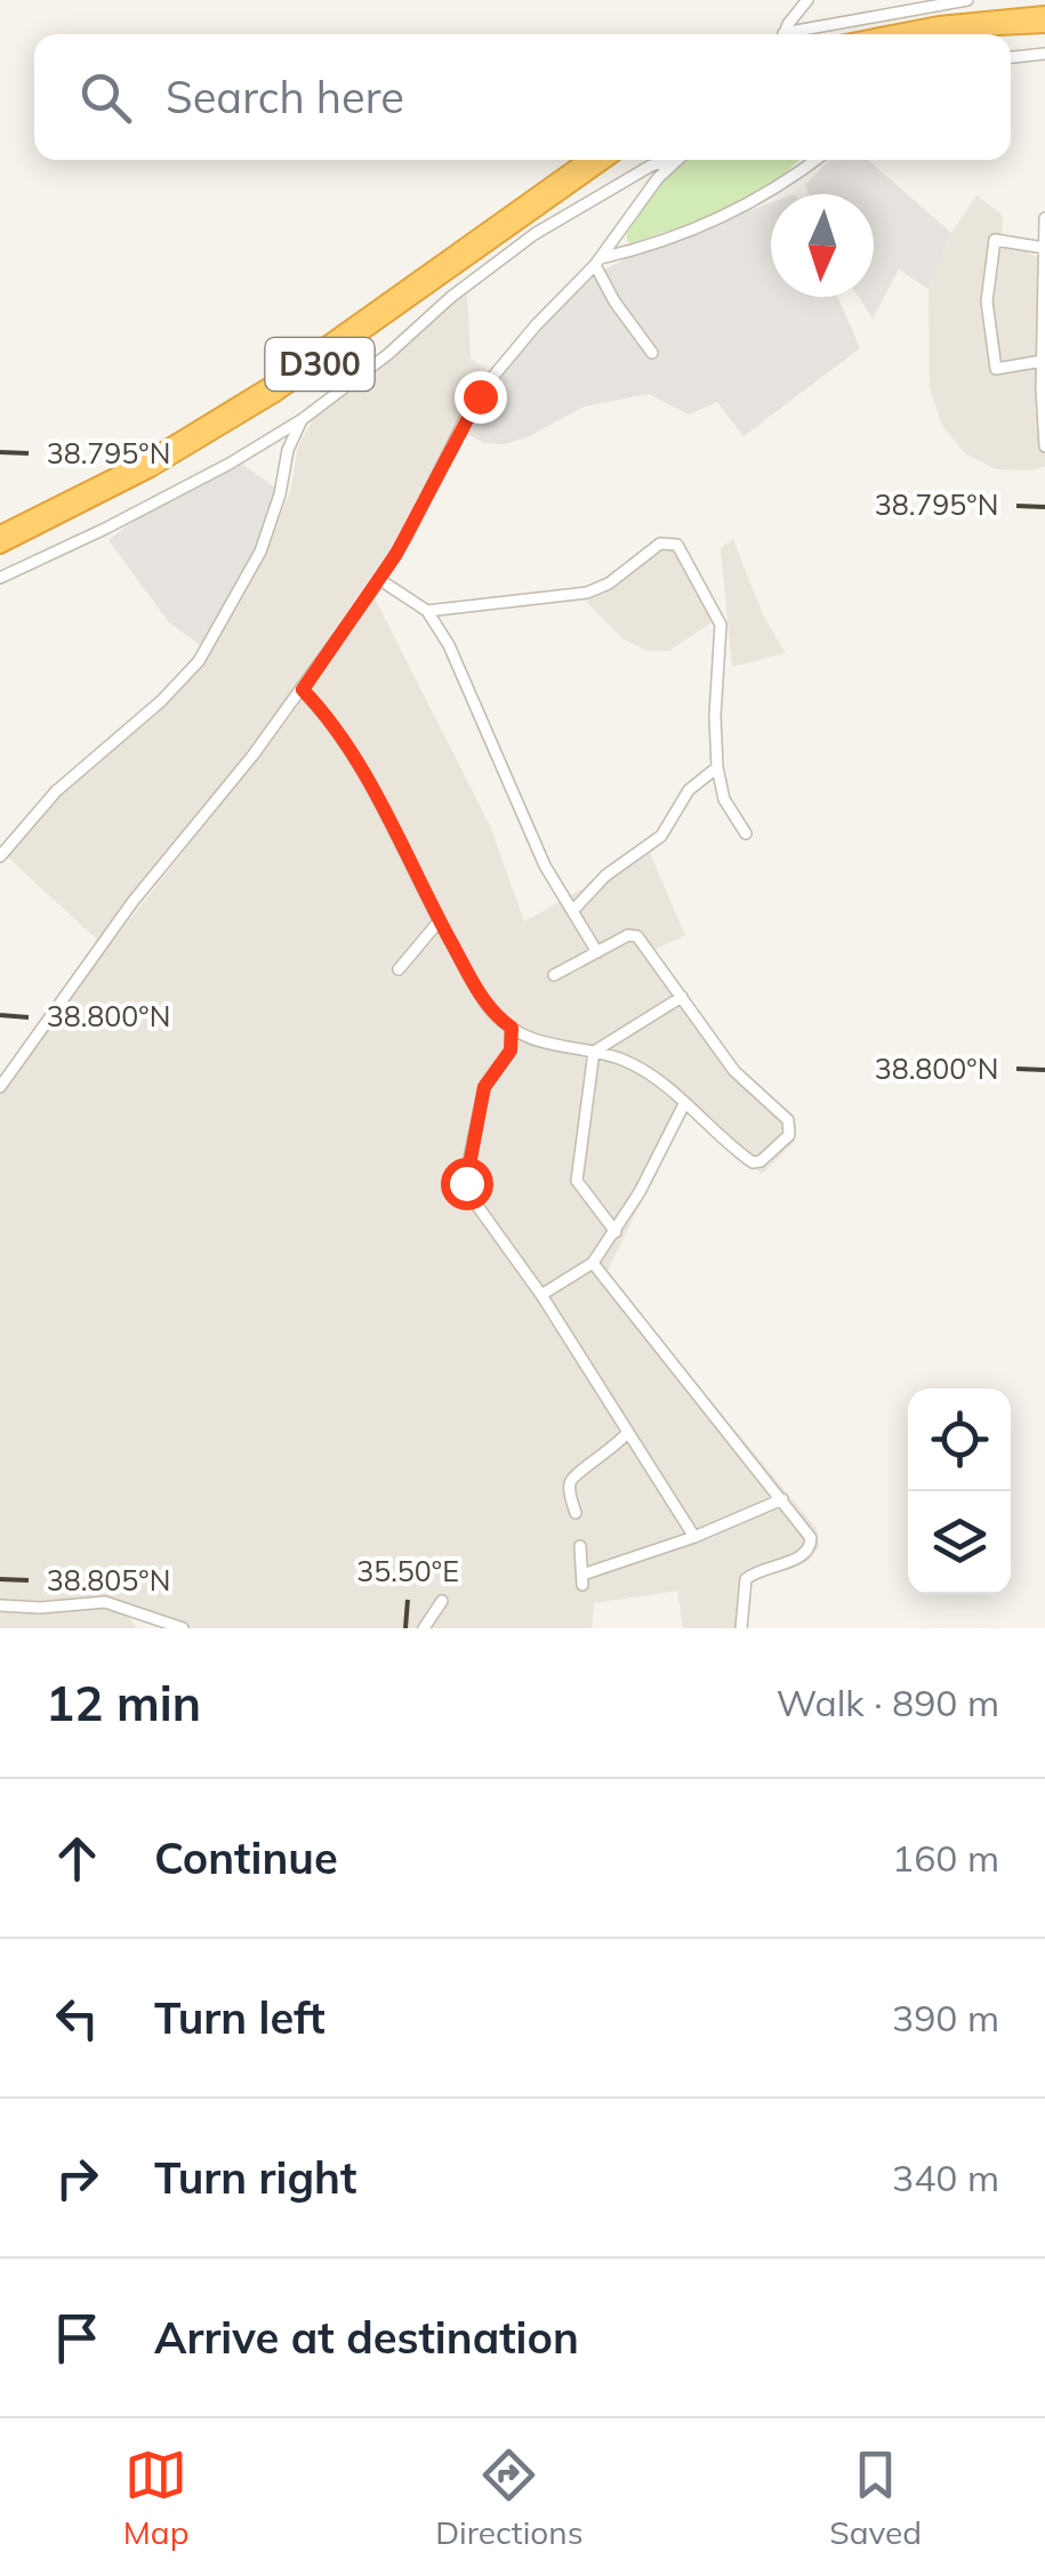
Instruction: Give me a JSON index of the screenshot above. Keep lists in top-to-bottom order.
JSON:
{
  "streets": {
    "highway": ["D300"]
  },
  "north": "bottom",
  "page": {
    "search": "Search here",
    "heading": ["12 min", "Walk · 890 m"],
    "list": [
      ["Continue", "160 m"],
      ["Turn left", "390 m"],
      ["Turn right", "340 m"],
      "Arrive at destination"
    ],
    "nav": ["Map", "Directions", "Saved"]
  },
  "coordinates": [
    "38.795°N",
    "38.800°N",
    "35.50°E",
    "38.805°N"
  ]
}
